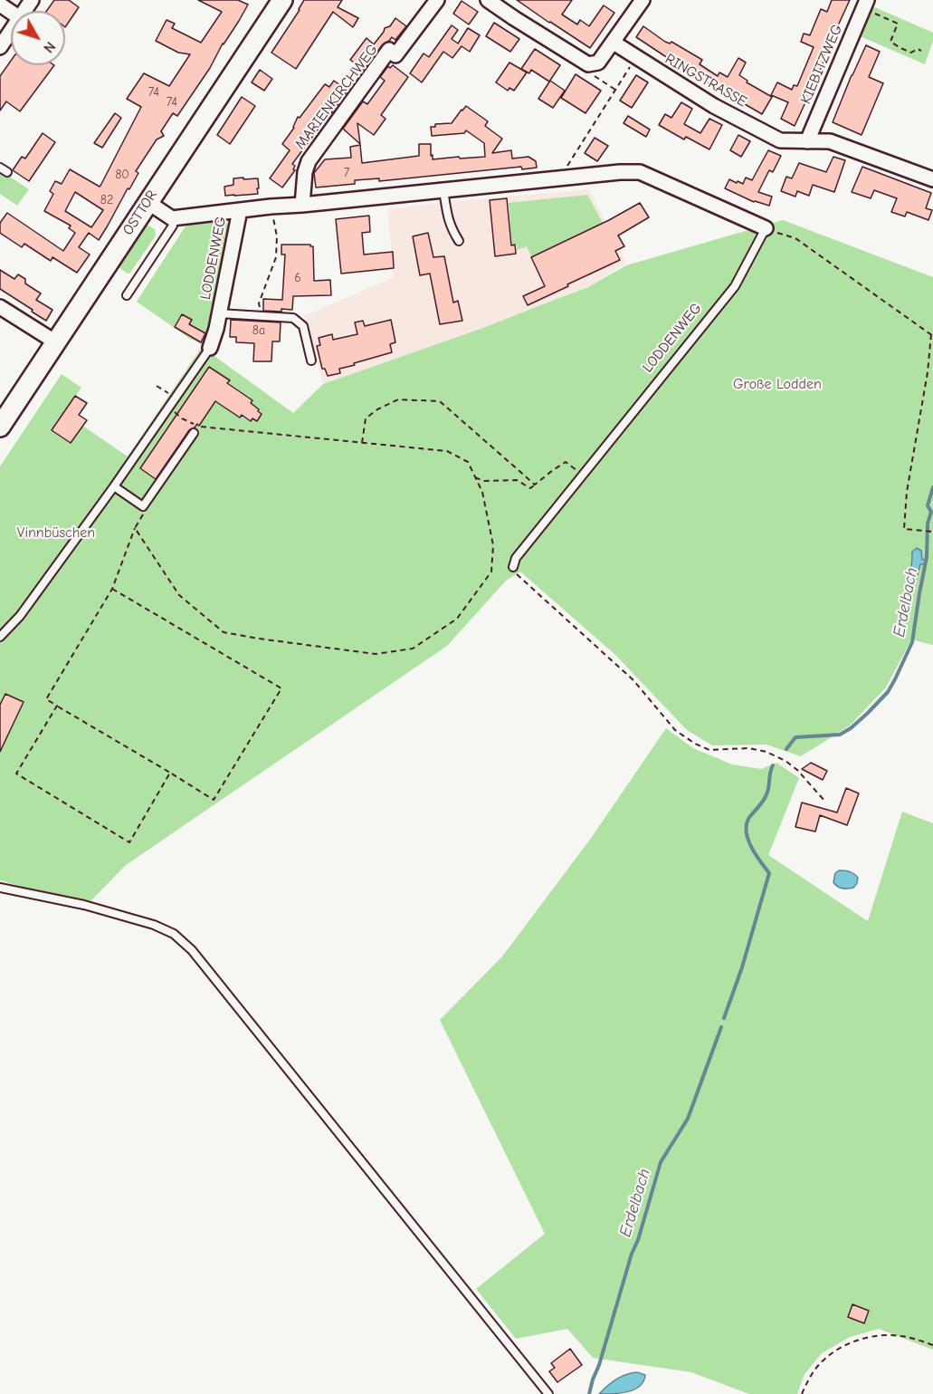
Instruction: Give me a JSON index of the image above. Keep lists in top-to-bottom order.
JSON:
{
  "streets": {
    "main road": ["OSTTOR"],
    "street": [
      "KIEBITZWEG",
      "RINGSTRASSE",
      "MARIENKIRCHWEG",
      "LODDENWEG"
    ]
  },
  "crossings": [
    ["KIEBITZWEG", "RINGSTRASSE"],
    ["MARIENKIRCHWEG", "LODDENWEG"]
  ],
  "water": ["Erdelbach"],
  "parks": ["Große Lodden", "Vinnbüschen"],
  "house_numbers": [
    "74",
    "74",
    "7",
    "80",
    "82",
    "6",
    "8a"
  ],
  "north": "bottom right"
}
